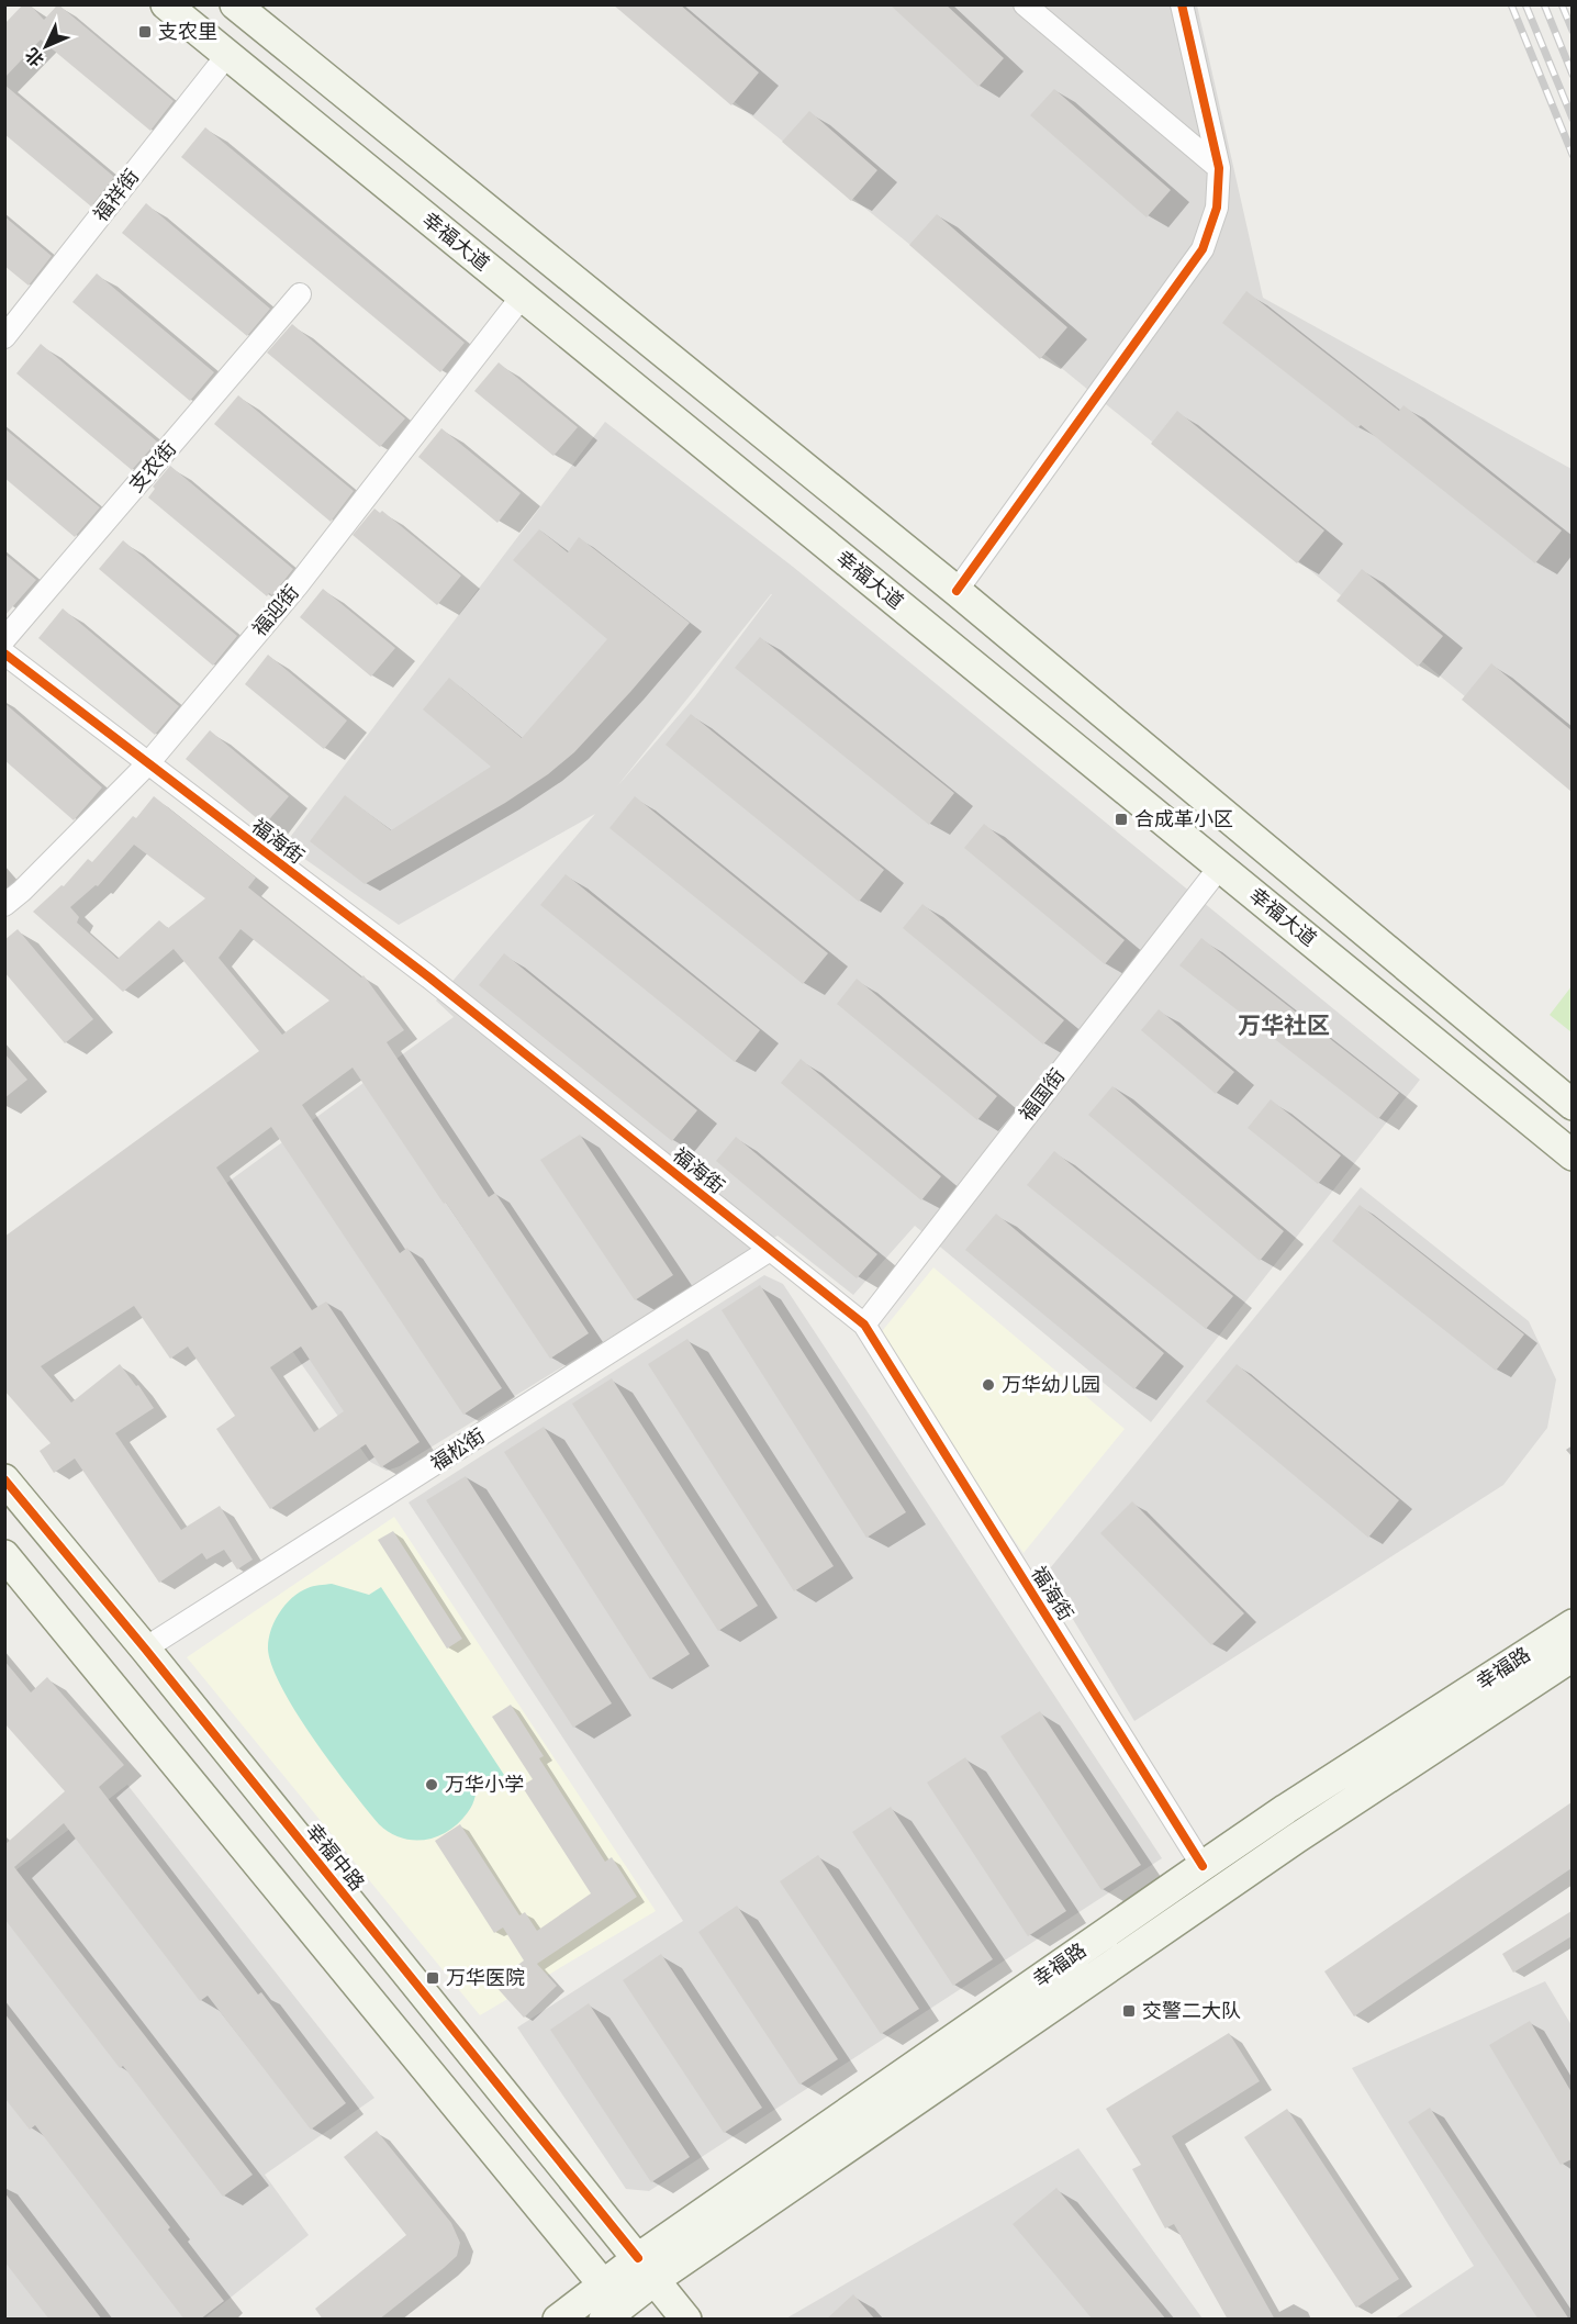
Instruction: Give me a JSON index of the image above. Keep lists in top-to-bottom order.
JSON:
{
  "streets": {
    "main road": ["幸福大道", "幸福路", "幸福中路"],
    "street": [
      "福祥街",
      "支农街",
      "福迎街",
      "福海街",
      "福国街",
      "福松街"
    ]
  },
  "crossings": [
    ["福祥街", "幸福大道"],
    ["幸福大道", "福迎街"],
    ["幸福大道", "福国街"],
    ["福迎街", "福海街"],
    ["福海街", "福国街"],
    ["福海街", "福松街"],
    ["福海街", "幸福路"],
    ["福松街", "幸福中路"],
    ["幸福路", "幸福中路"]
  ],
  "districts": ["万华社区"],
  "places": {
    "transit": [
      "支农里",
      "合成革小区",
      "万华医院",
      "交警二大队"
    ],
    "other": ["万华幼儿园", "万华小学"]
  },
  "north": "bottom left"
}
